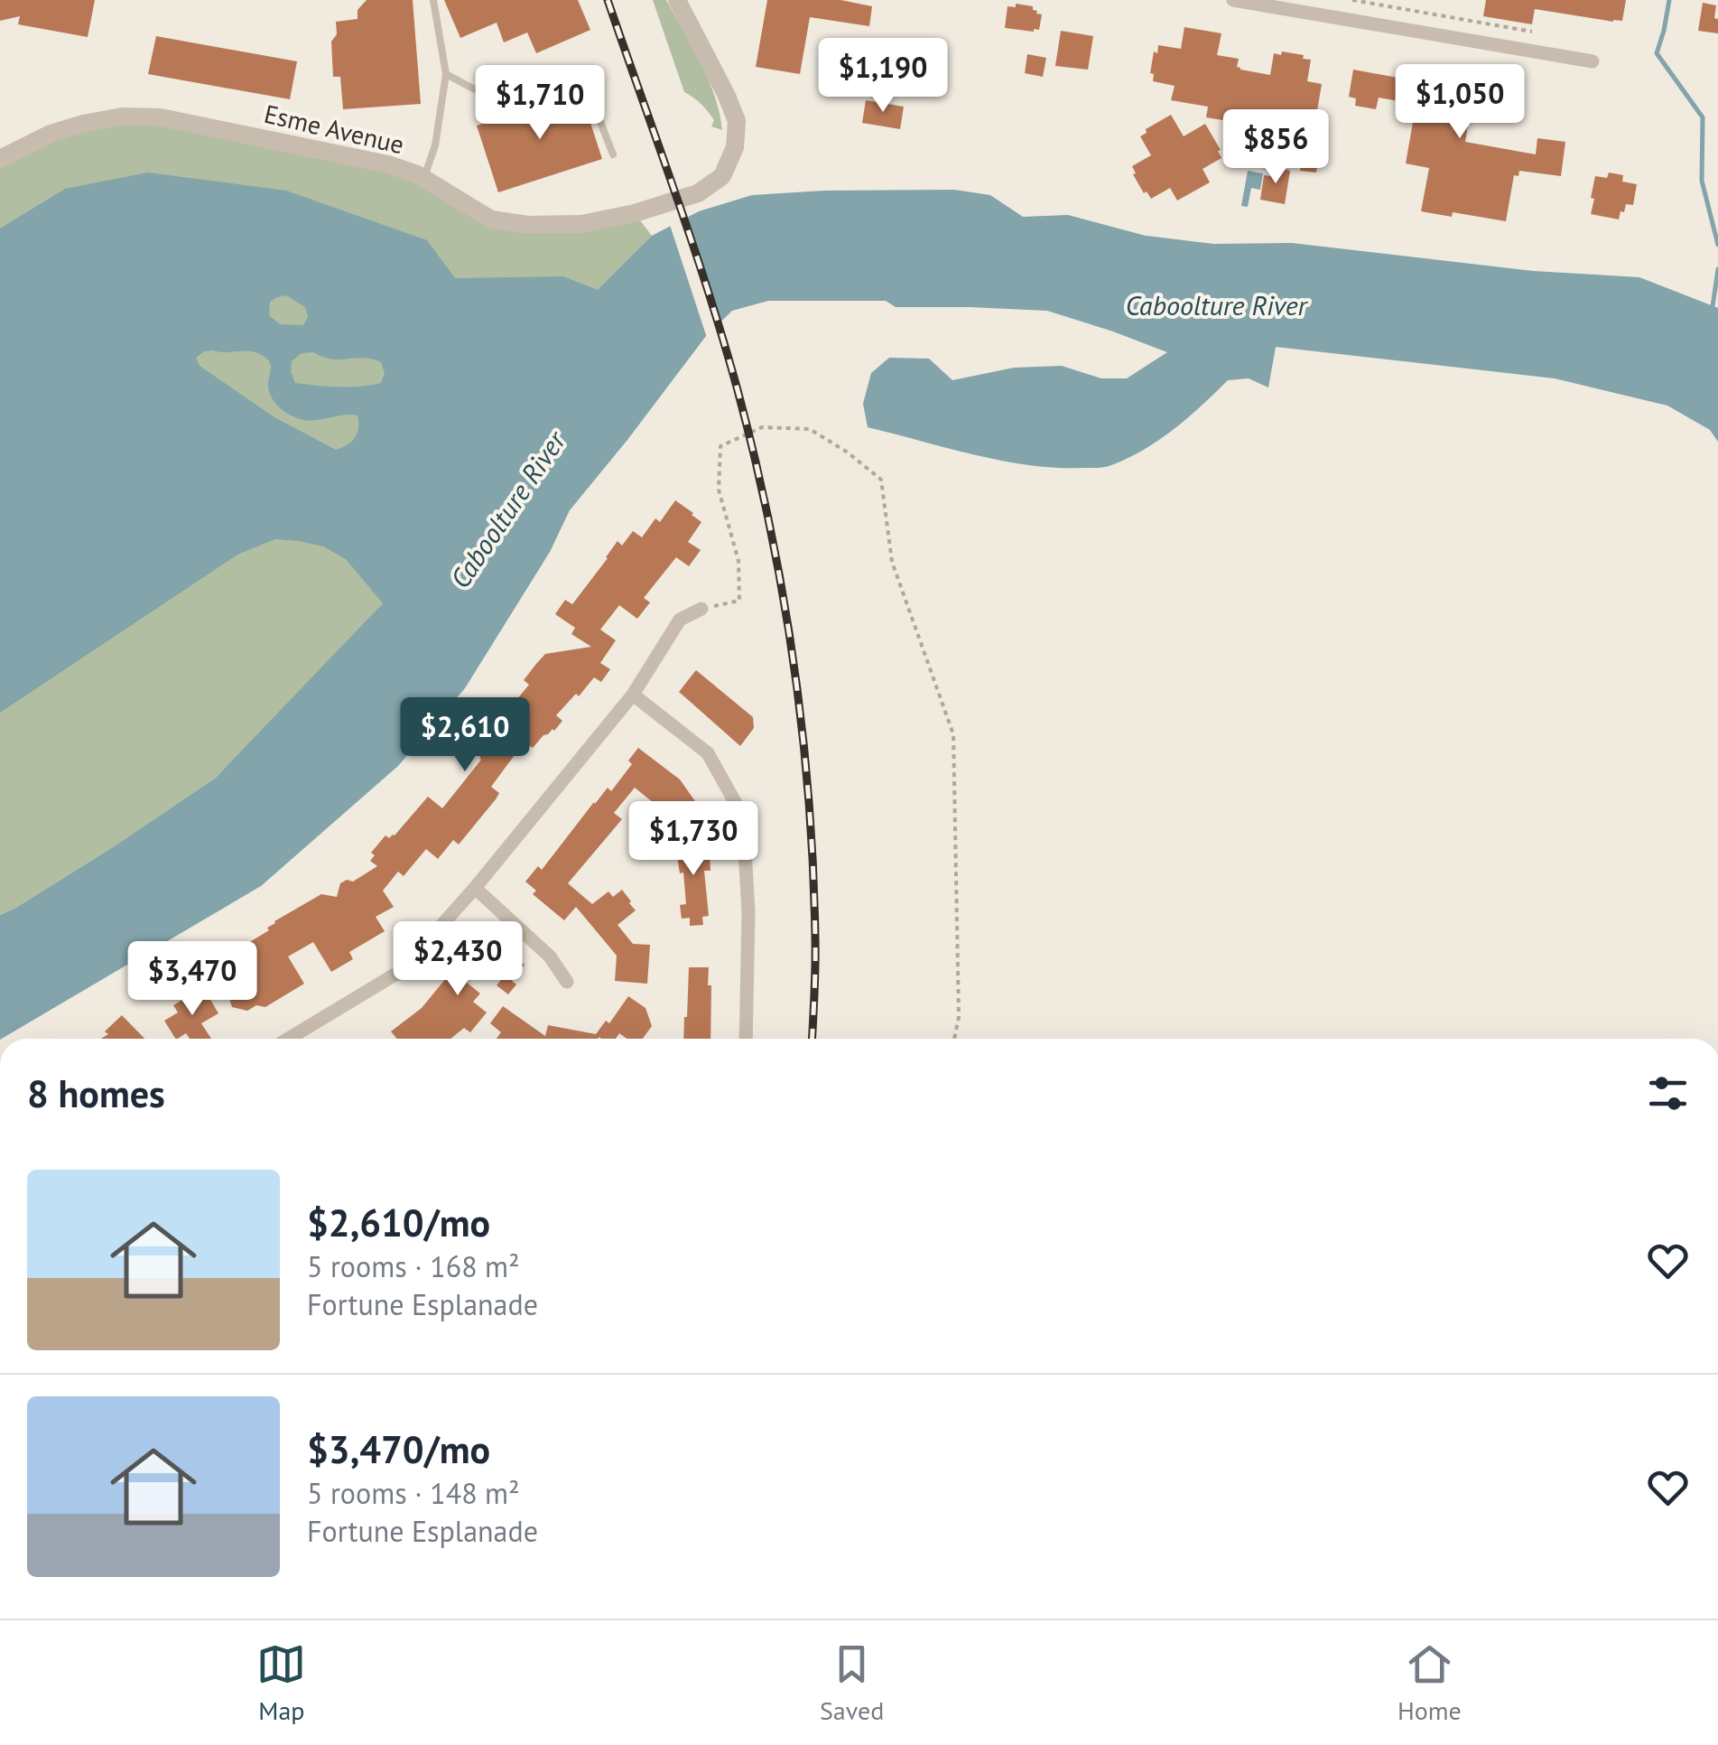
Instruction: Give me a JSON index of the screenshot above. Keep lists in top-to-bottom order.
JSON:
{
  "streets": {
    "street": ["Esme Avenue"]
  },
  "water": ["Caboolture River"],
  "page": {
    "price": [
      "$1,190",
      "$1,050",
      "$1,710",
      "$856",
      "$2,610",
      "$1,730",
      "$2,430",
      "$3,470"
    ],
    "heading": "8 homes",
    "list": [
      {
        "name": "$2,610/mo",
        "note": "5 rooms · 168 m² · Fortune Esplanade"
      },
      {
        "name": "$3,470/mo",
        "note": "5 rooms · 148 m² · Fortune Esplanade"
      }
    ],
    "tabs": ["Map", "Saved", "Home"]
  }
}
